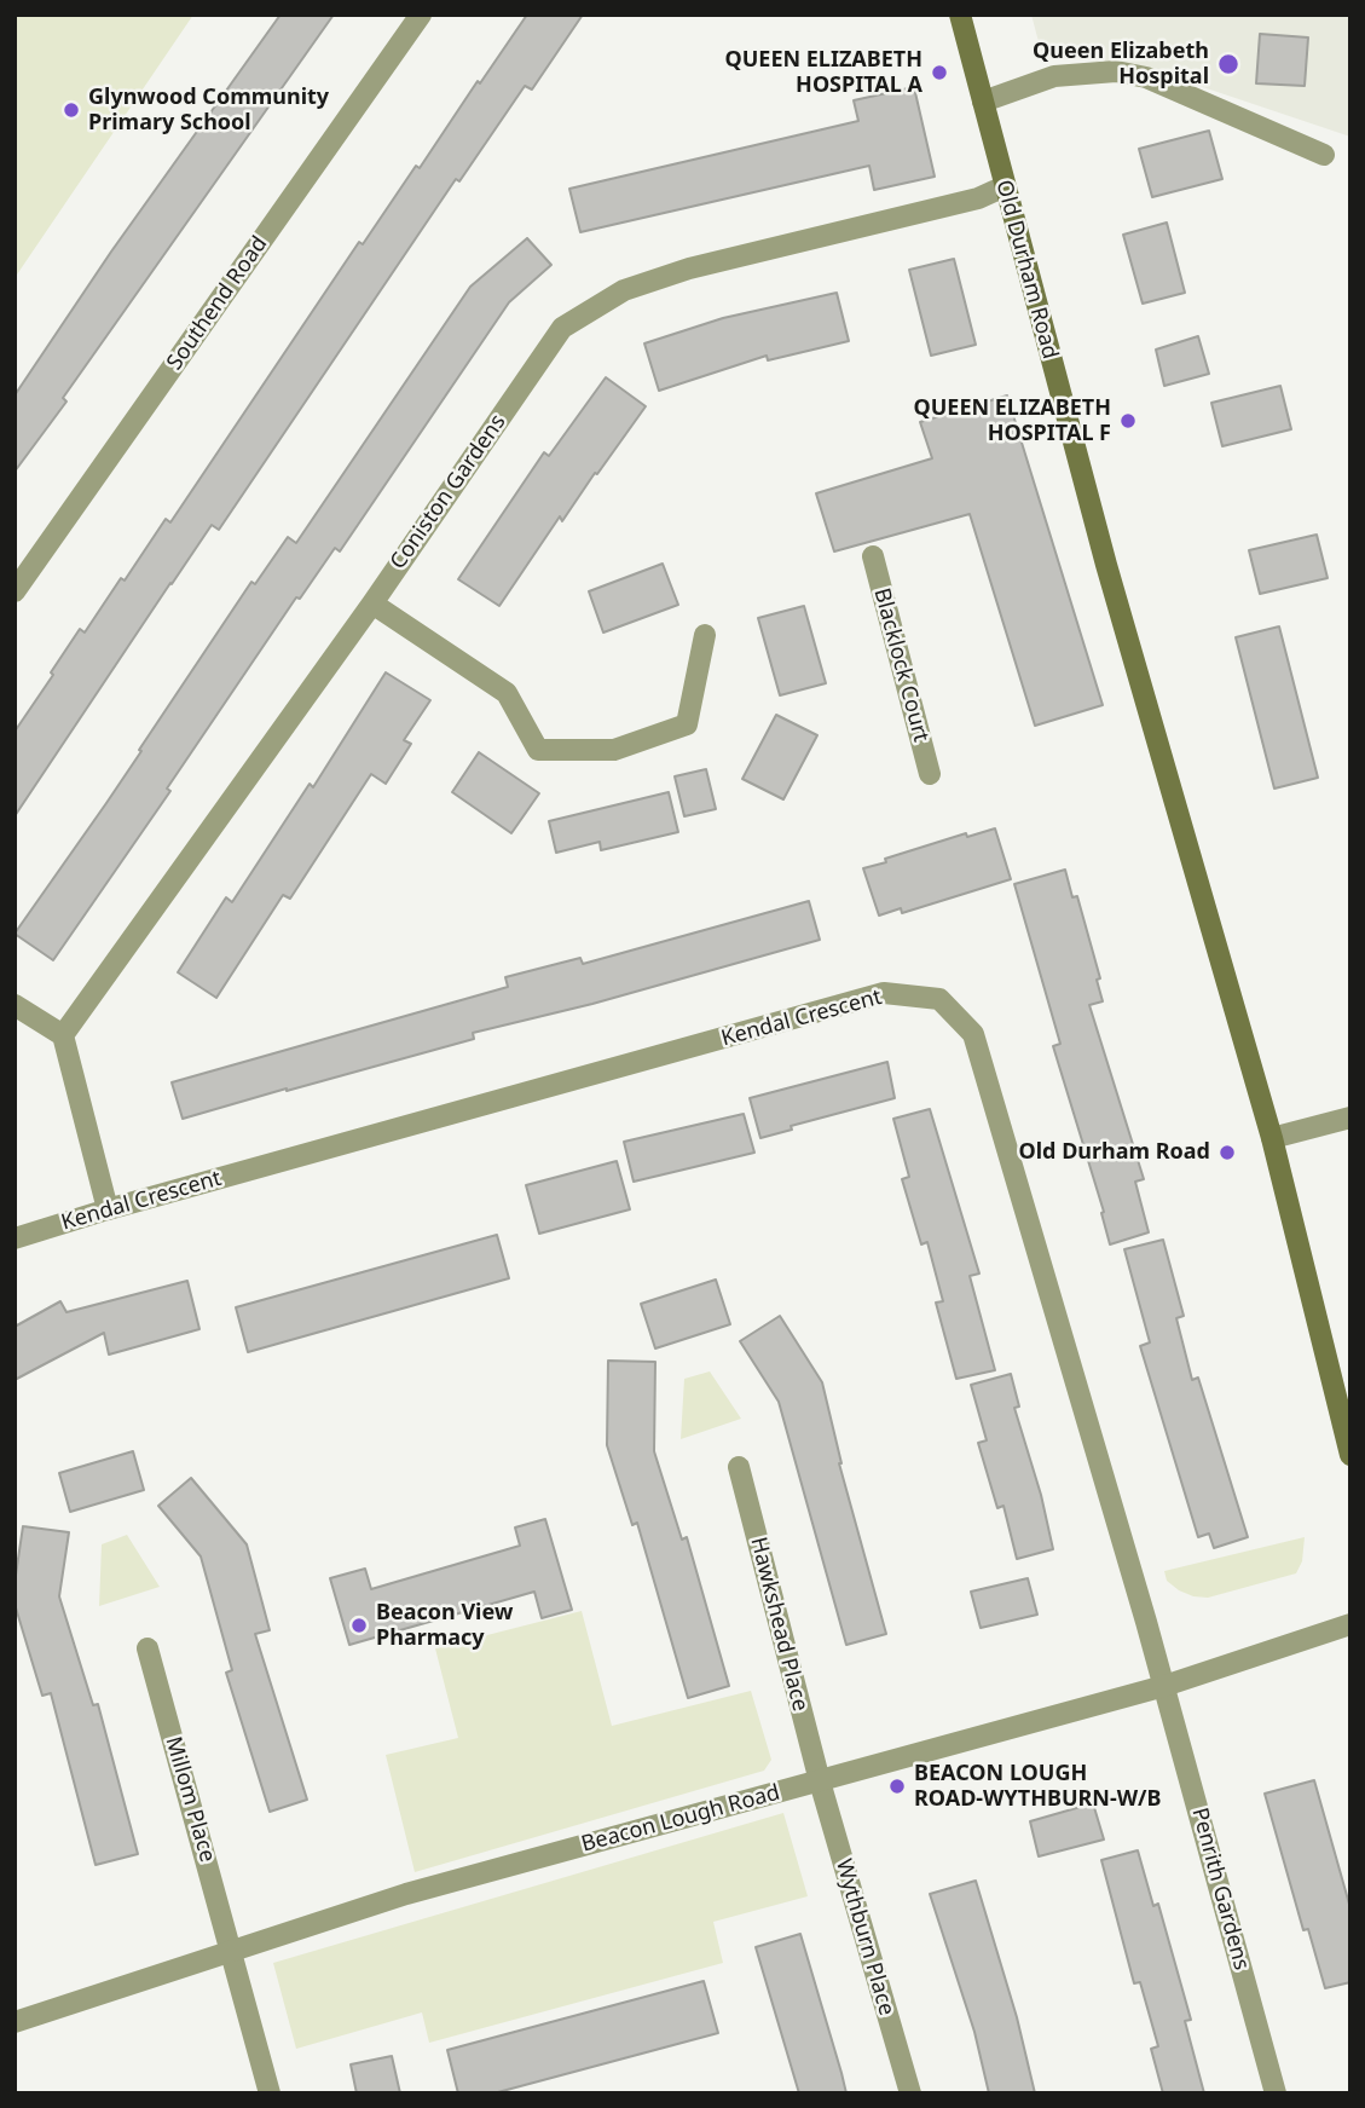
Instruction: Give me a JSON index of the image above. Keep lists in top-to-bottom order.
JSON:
{
  "streets": {
    "main road": ["Old Durham Road"],
    "street": [
      "Southend Road",
      "Coniston Gardens",
      "Blacklock Court",
      "Kendal Crescent",
      "Hawkshead Place",
      "Millom Place",
      "Beacon Lough Road",
      "Penrith Gardens",
      "Wythburn Place"
    ]
  },
  "crossings": [
    ["Old Durham Road", "Coniston Gardens"],
    ["Kendal Crescent", "Beacon Lough Road"],
    ["Kendal Crescent", "Penrith Gardens"],
    ["Hawkshead Place", "Beacon Lough Road"],
    ["Hawkshead Place", "Wythburn Place"],
    ["Millom Place", "Beacon Lough Road"],
    ["Beacon Lough Road", "Penrith Gardens"],
    ["Beacon Lough Road", "Wythburn Place"]
  ],
  "places": [
    "Queen Elizabeth Hospital",
    "QUEEN ELIZABETH HOSPITAL A",
    "Glynwood Community Primary School",
    "QUEEN ELIZABETH HOSPITAL F",
    "Old Durham Road",
    "Beacon View Pharmacy",
    "BEACON LOUGH ROAD-WYTHBURN-W/B"
  ]
}
